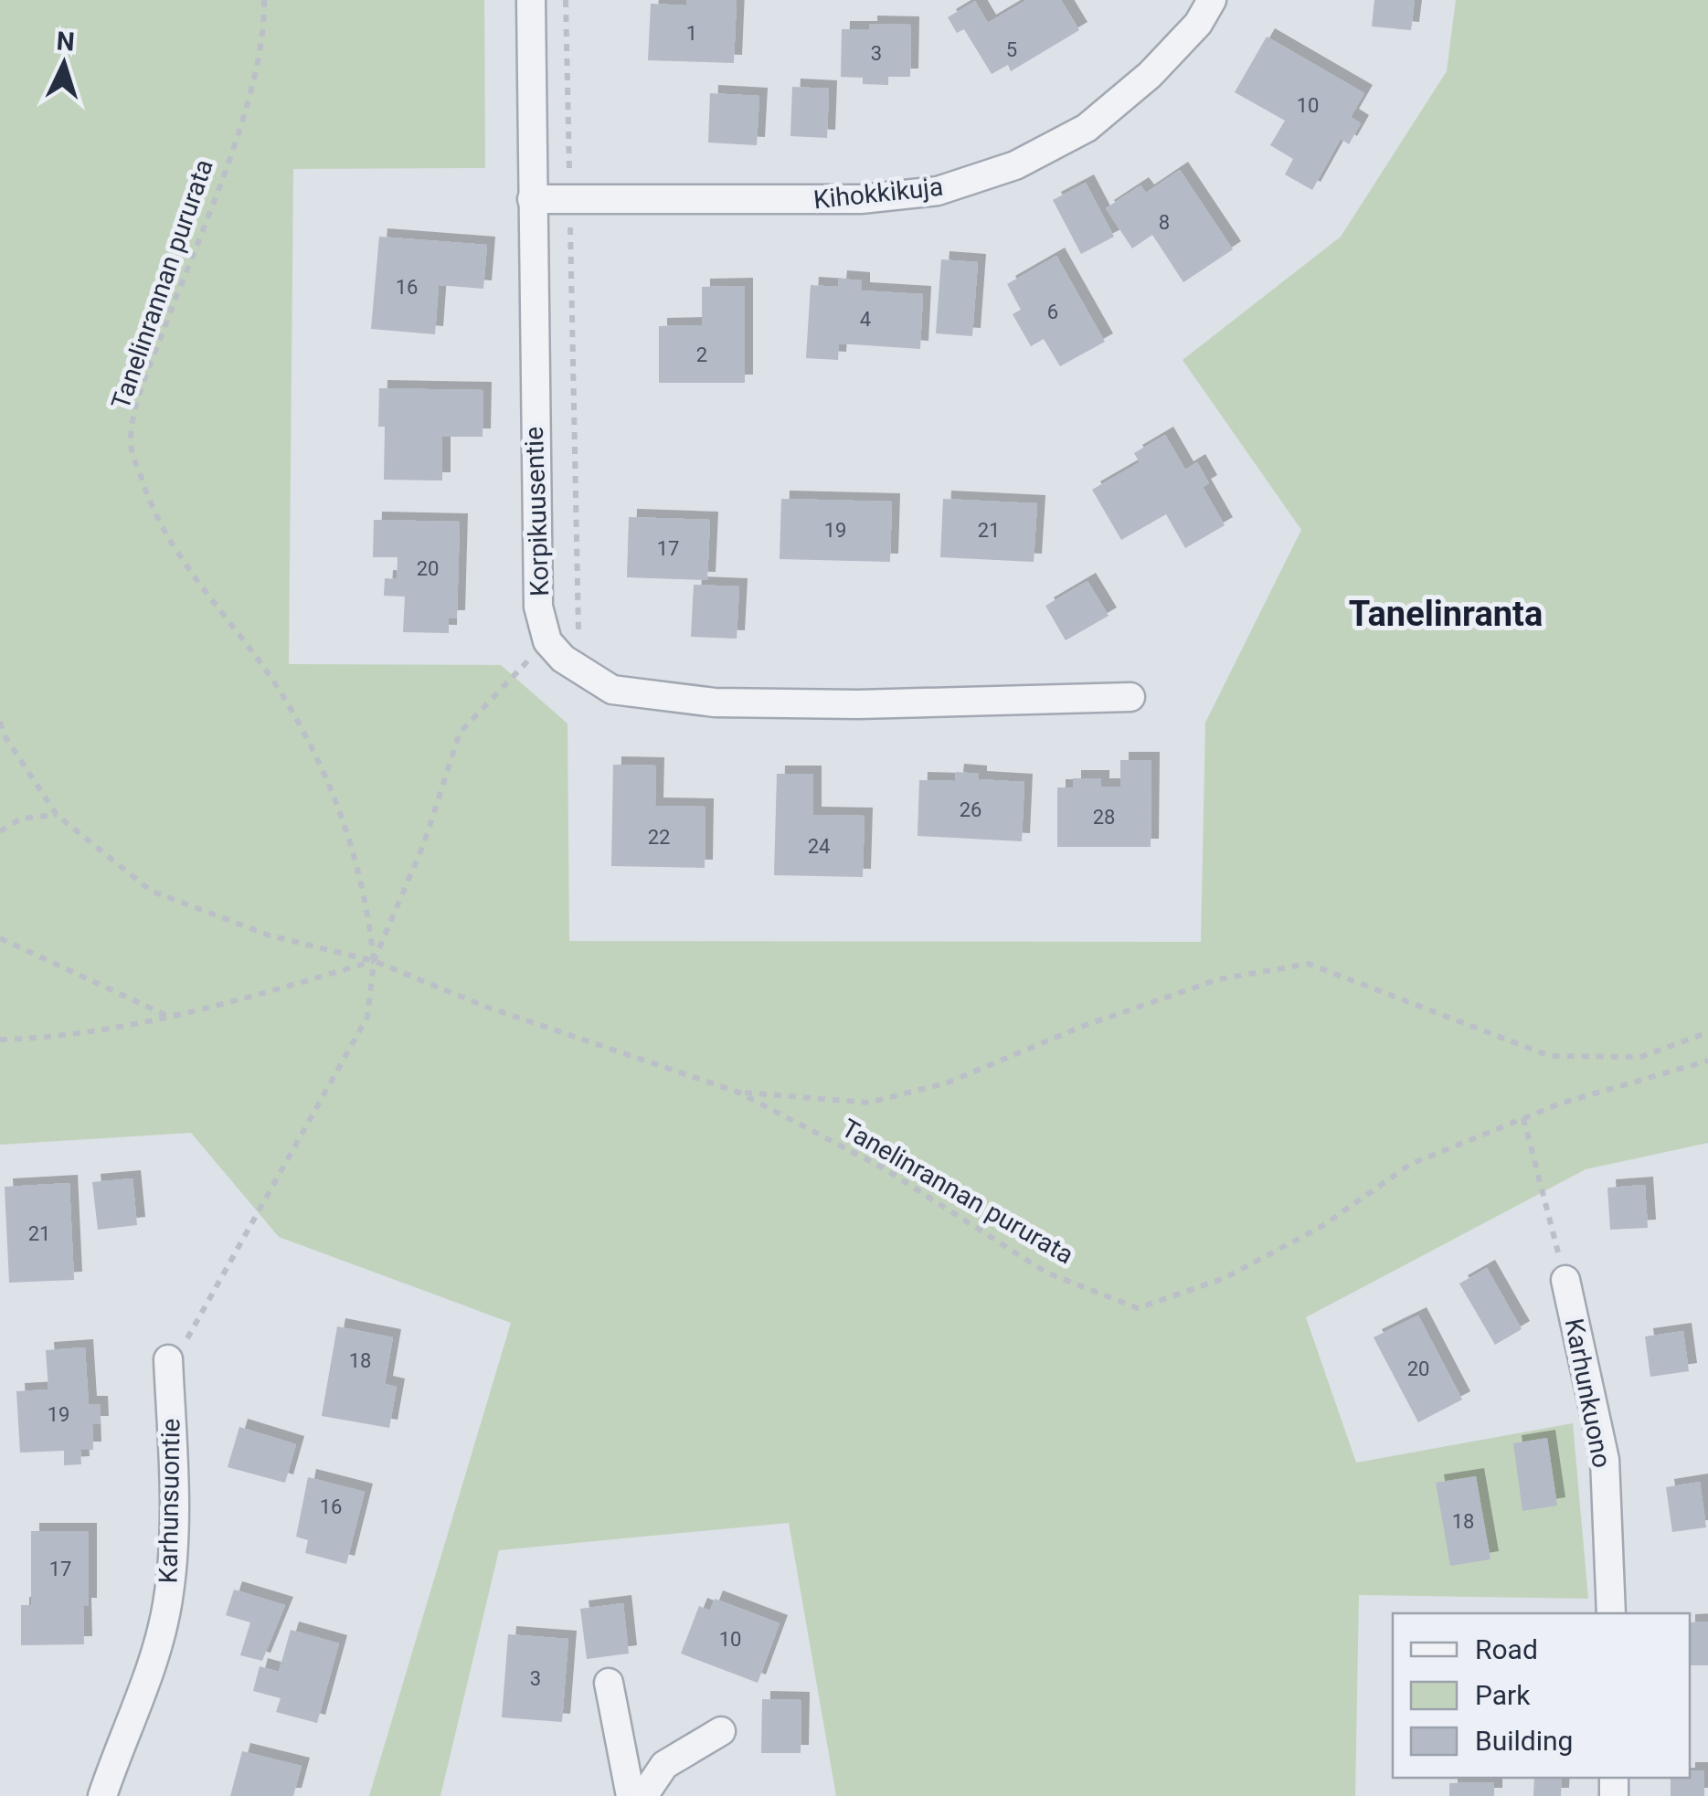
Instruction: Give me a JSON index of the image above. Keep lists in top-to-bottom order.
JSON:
{
  "streets": {
    "street": [
      "Kihokkikuja",
      "Korpikuusentie",
      "Karhunkuono",
      "Karhunsuontie"
    ],
    "path": ["Tanelinrannan pururata"]
  },
  "crossings": [
    ["Kihokkikuja", "Korpikuusentie"]
  ],
  "districts": ["Tanelinranta"],
  "house_numbers": [
    "1",
    "5",
    "3",
    "10",
    "8",
    "16",
    "6",
    "4",
    "2",
    "19",
    "21",
    "17",
    "20",
    "26",
    "28",
    "22",
    "24",
    "21",
    "18",
    "20",
    "19",
    "16",
    "18",
    "17",
    "10",
    "3"
  ],
  "legend": ["Road", "Park", "Building"],
  "north": "top"
}
